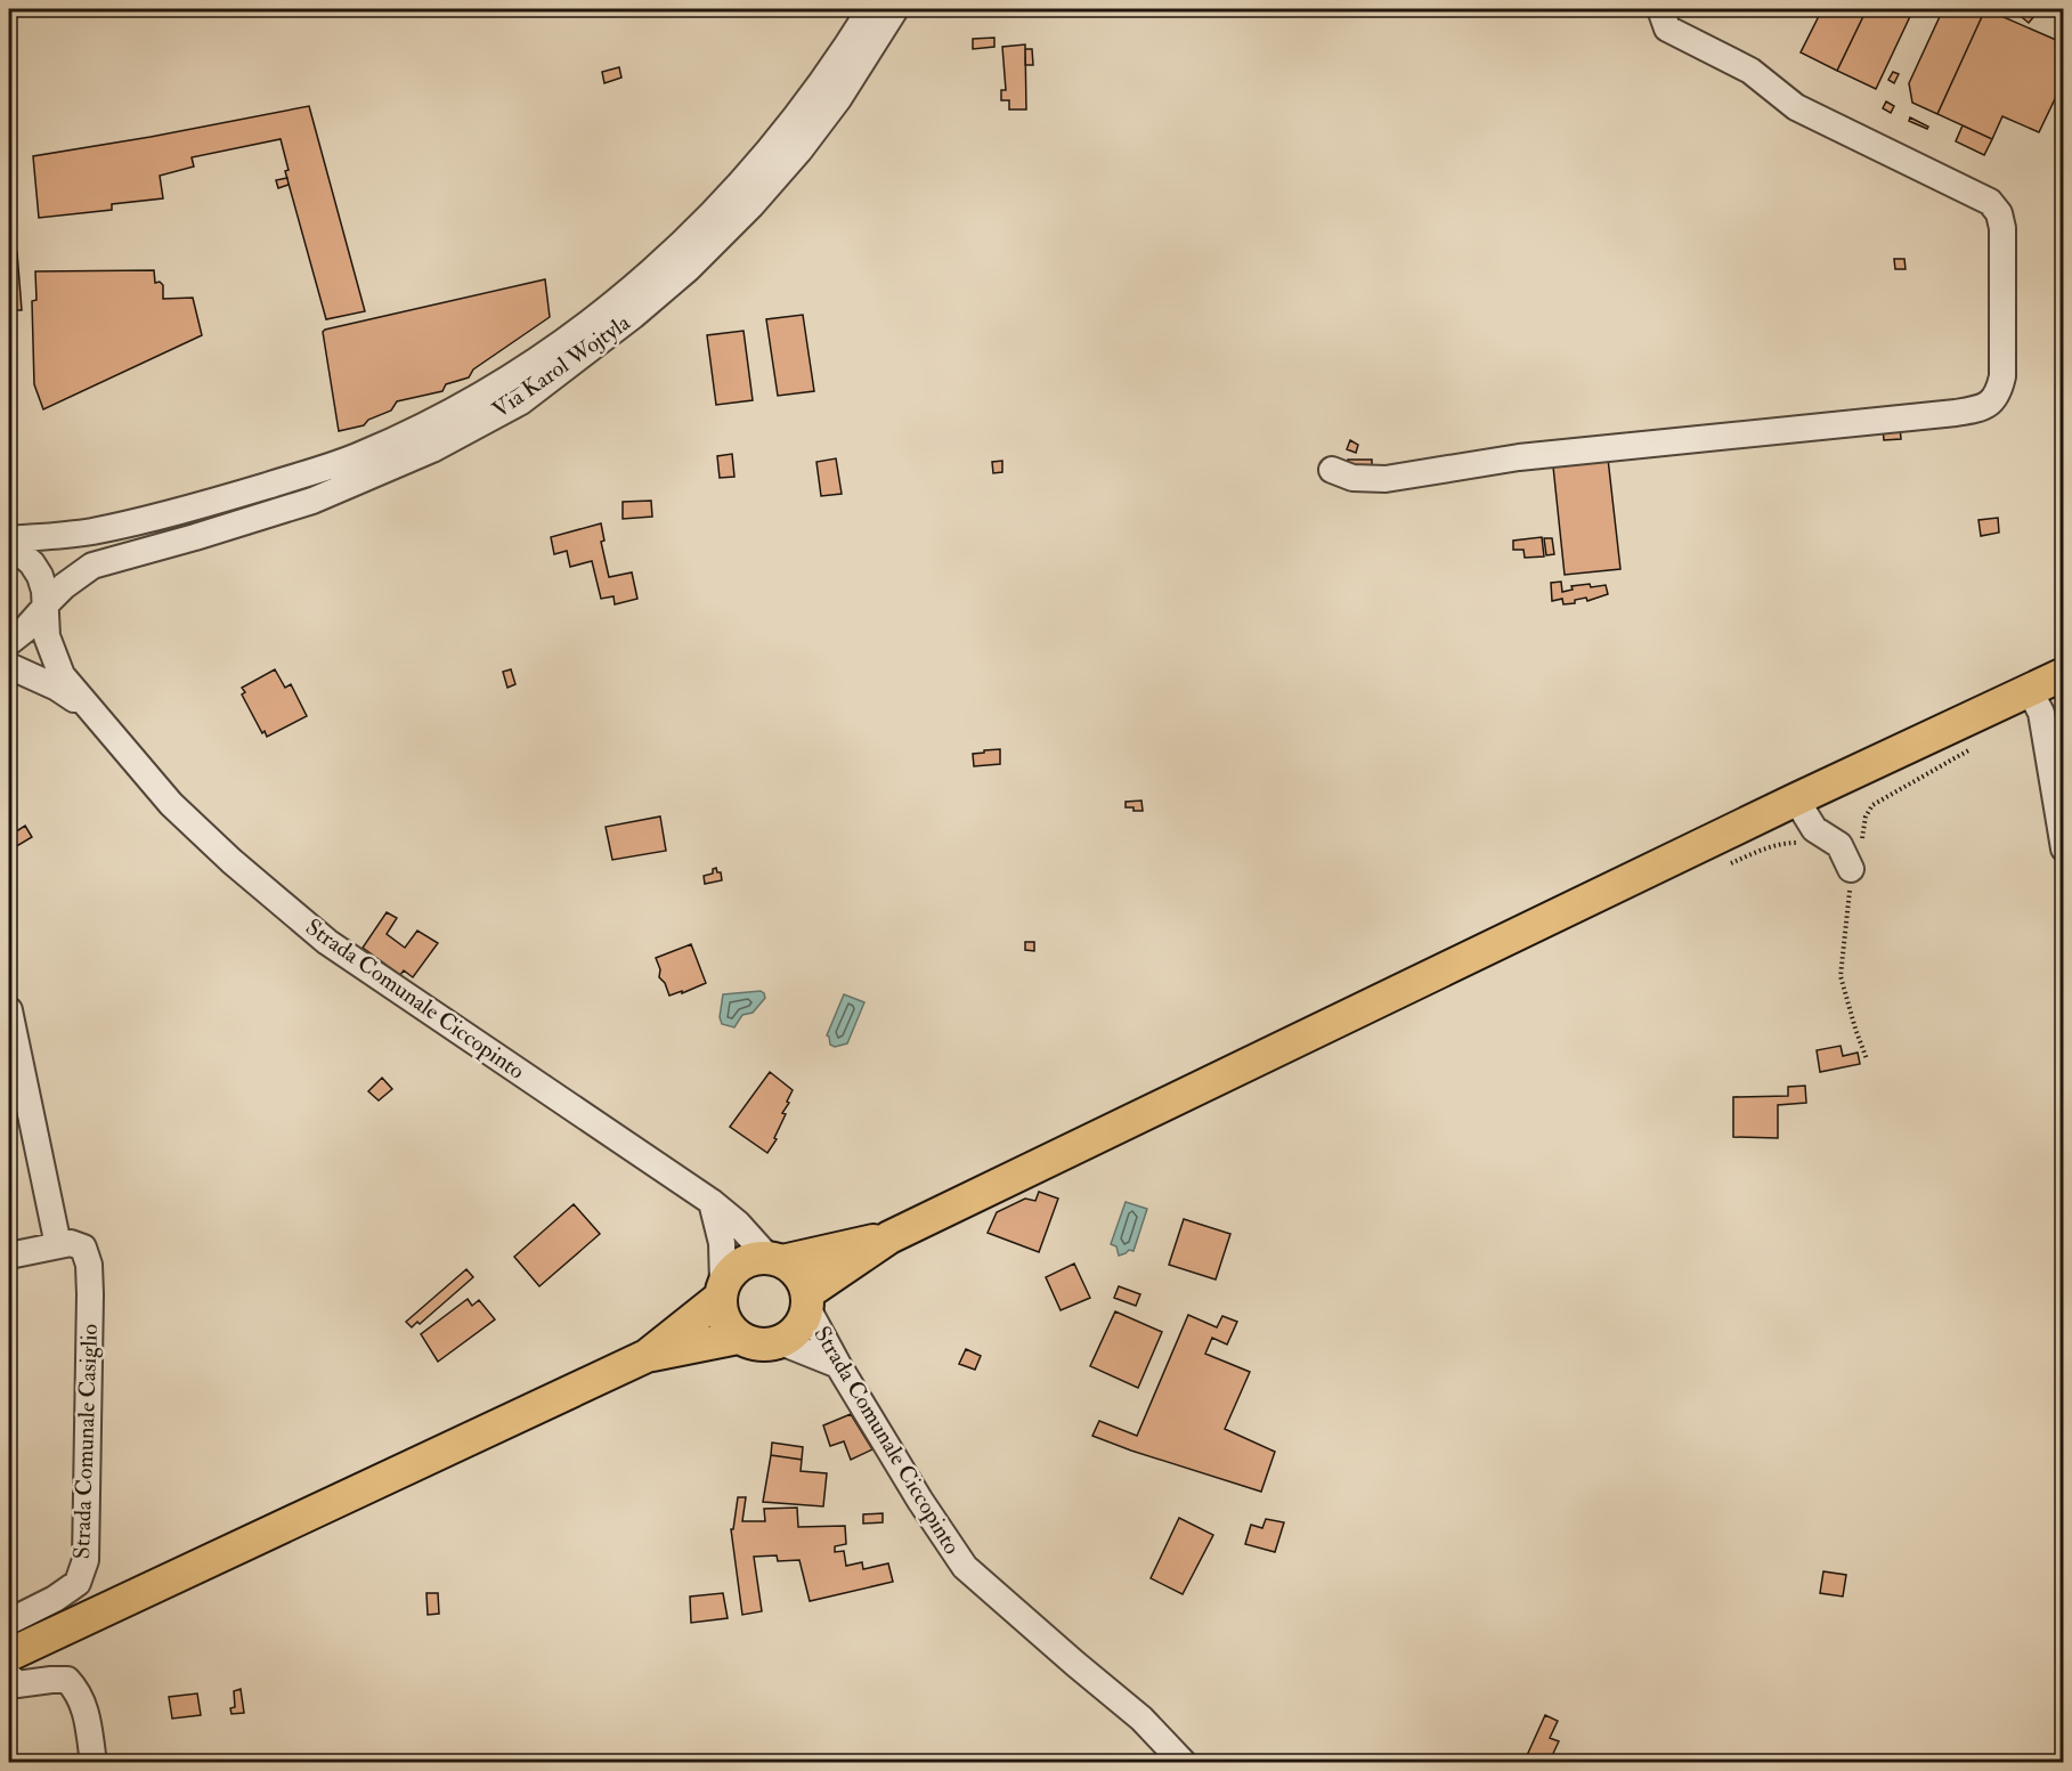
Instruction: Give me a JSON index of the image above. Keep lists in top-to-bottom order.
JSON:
{
  "streets": {
    "street": ["Via Karol Wojtyla", "Strada Comunale Ciccopinto", "Strada Comunale Casiglio"]
  },
  "crossings": [
    ["Via Karol Wojtyla", "Strada Comunale Ciccopinto"]
  ]
}
